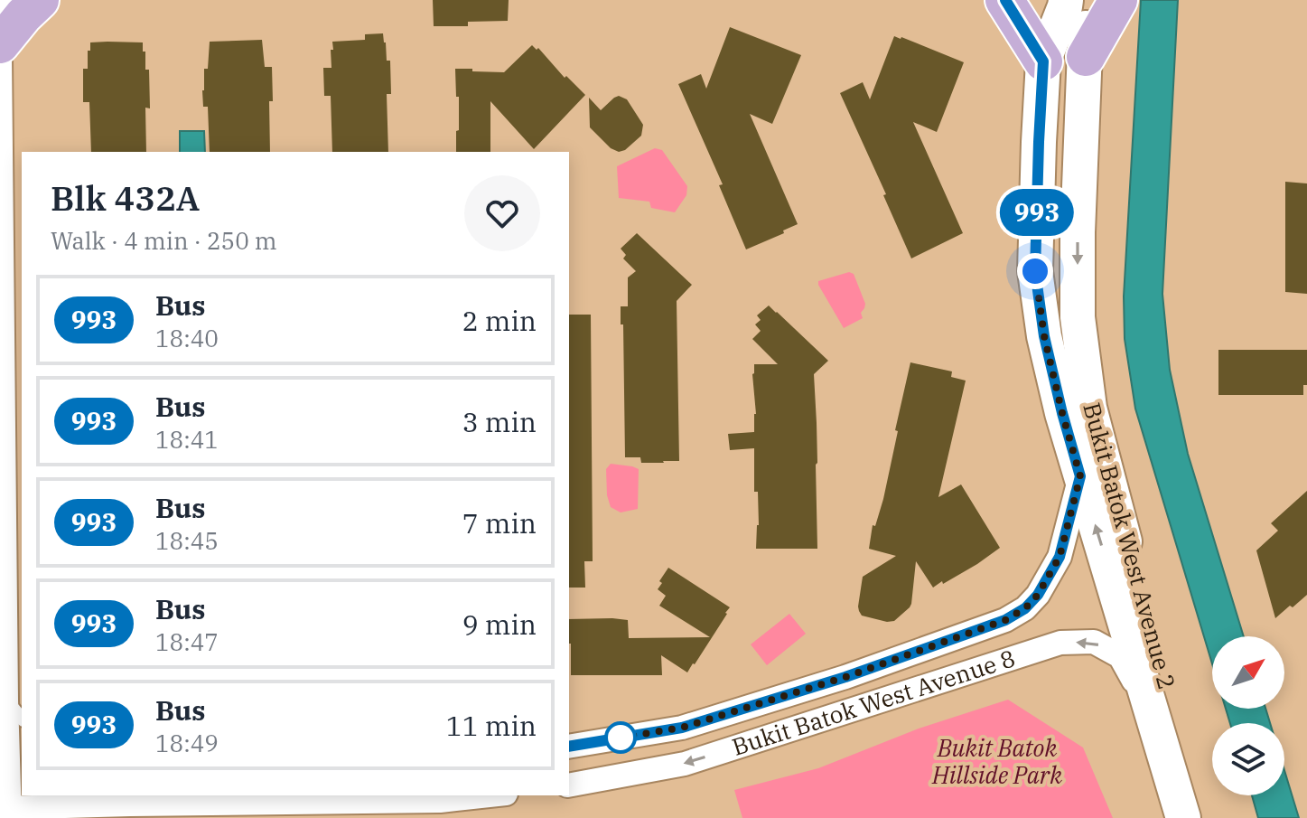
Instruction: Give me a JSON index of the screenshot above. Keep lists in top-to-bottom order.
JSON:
{
  "streets": {
    "main road": ["Bukit Batok West Avenue 2"],
    "street": ["Bukit Batok West Avenue 8"]
  },
  "crossings": [
    ["Bukit Batok West Avenue 2", "Bukit Batok West Avenue 8"]
  ],
  "one_way": ["Bukit Batok West Avenue 8"],
  "parks": ["Bukit Batok Hillside Park"],
  "lines": ["bus line 993"],
  "north": "top right",
  "page": {
    "on_map": "993",
    "heading": ["Blk 432A", "Walk · 4 min · 250 m"],
    "list": [
      {
        "mark": "993",
        "name": "Bus",
        "note": "18:40",
        "value": "2 min"
      },
      {
        "mark": "993",
        "name": "Bus",
        "note": "18:41",
        "value": "3 min"
      },
      {
        "mark": "993",
        "name": "Bus",
        "note": "18:45",
        "value": "7 min"
      },
      {
        "mark": "993",
        "name": "Bus",
        "note": "18:47",
        "value": "9 min"
      },
      {
        "mark": "993",
        "name": "Bus",
        "note": "18:49",
        "value": "11 min"
      }
    ]
  }
}
